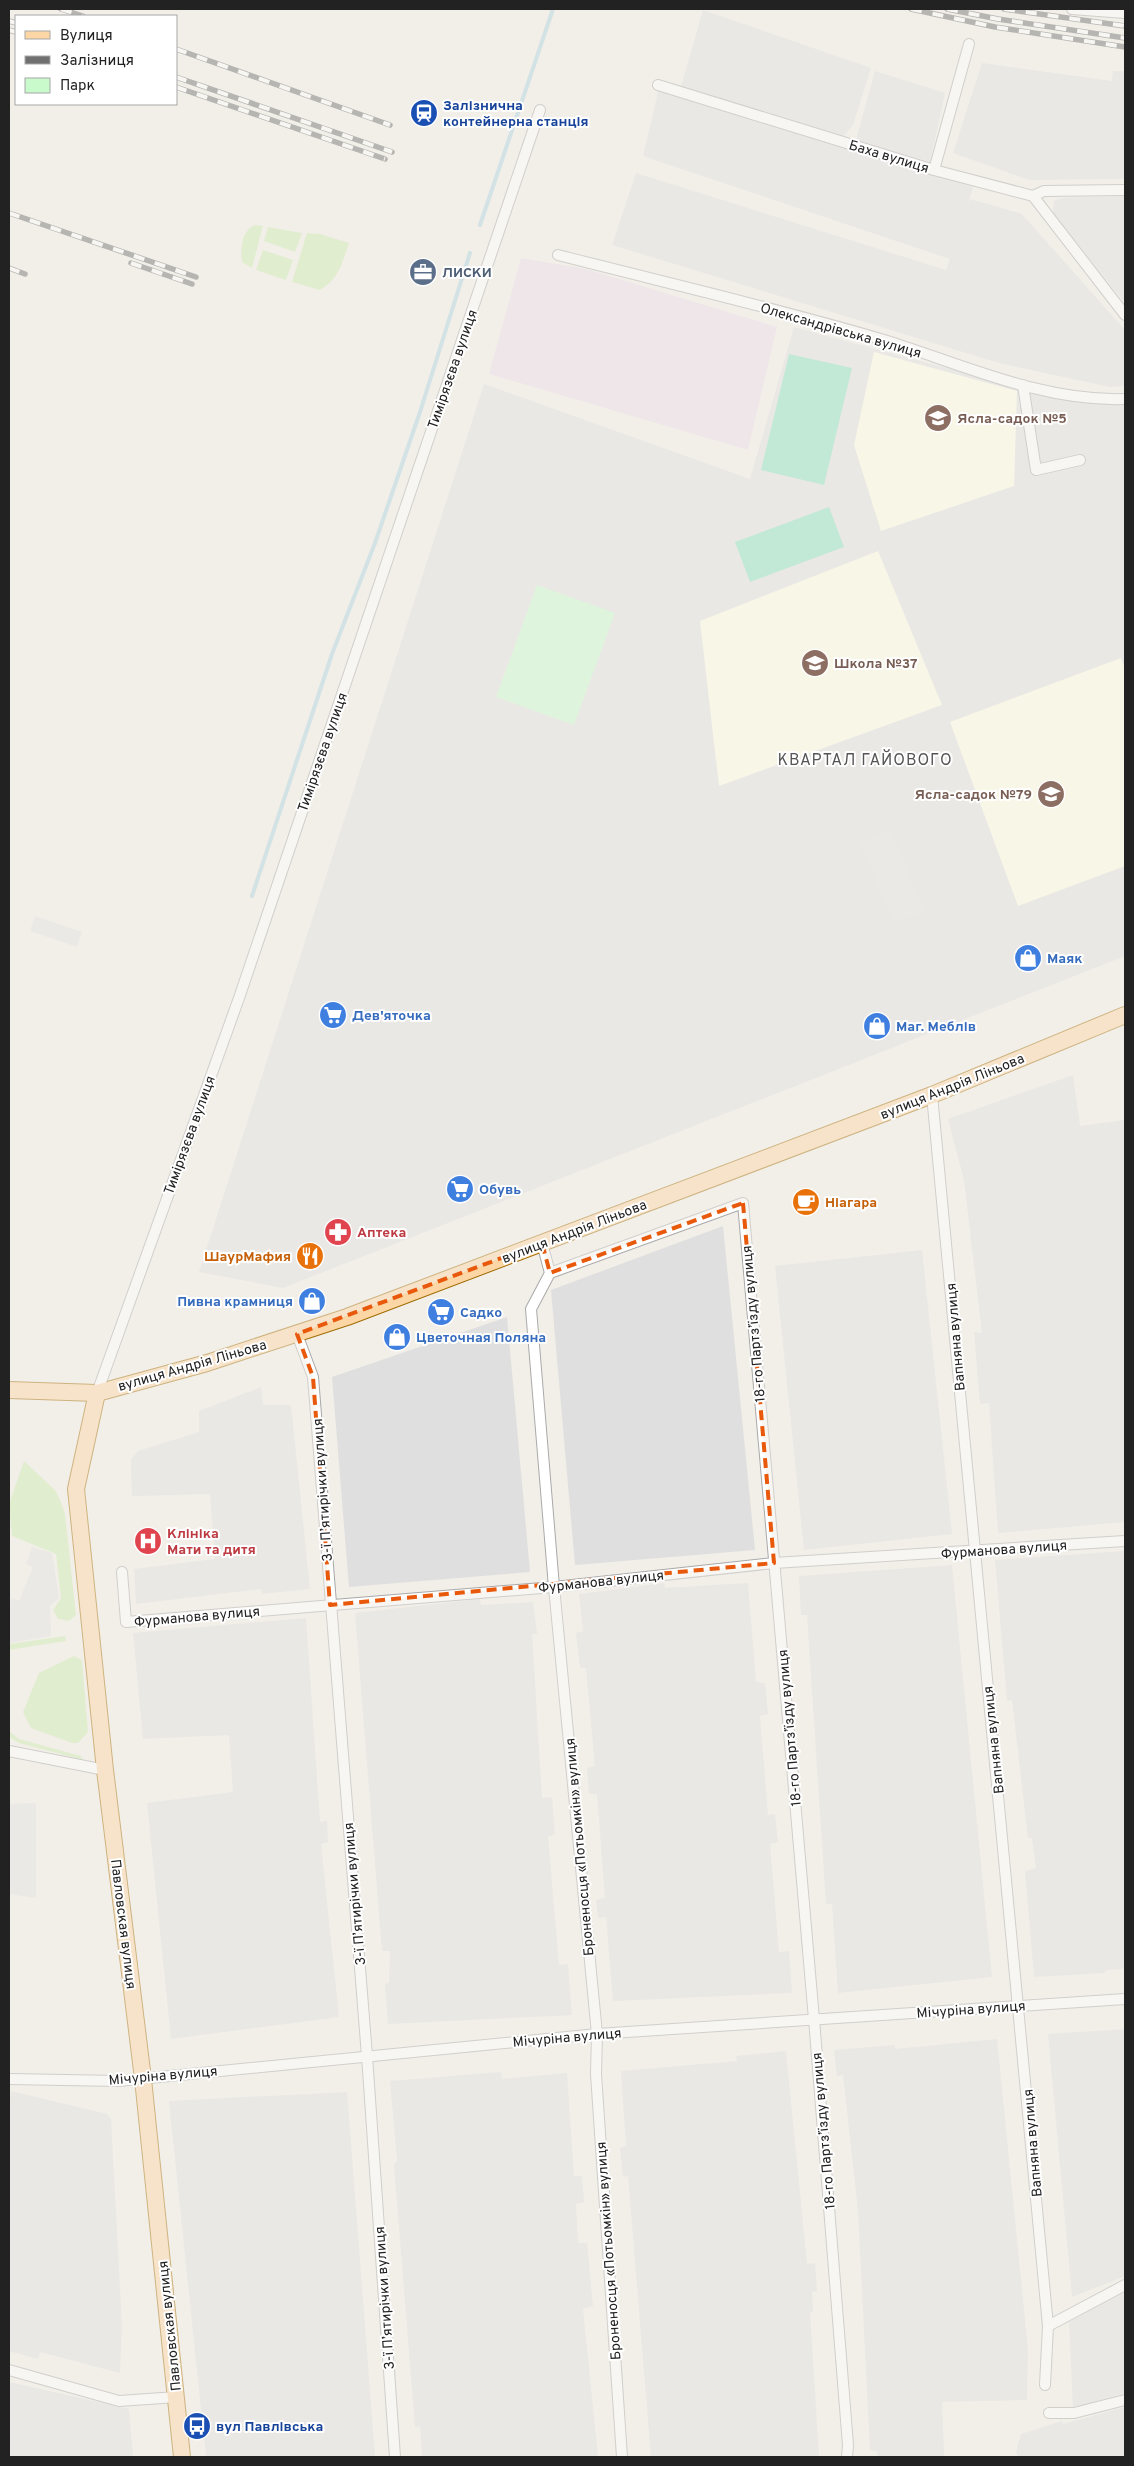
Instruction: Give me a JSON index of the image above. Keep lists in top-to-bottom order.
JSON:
{
  "streets": {
    "main road": ["вулиця Андрія Ліньова", "Павловская вулиця"],
    "street": [
      "Баха вулиця",
      "Олександрівська вулиця",
      "Тимірязєва вулиця",
      "18-го Партз’їзду вулиця",
      "Вапняна вулиця",
      "3-ї П’ятирічки вулиця",
      "Фурманова вулиця",
      "Броненосця «Потьомкін» вулиця",
      "Мічуріна вулиця"
    ]
  },
  "crossings": [
    ["Тимірязєва вулиця", "вулиця Андрія Ліньова"],
    ["Тимірязєва вулиця", "Павловская вулиця"],
    ["вулиця Андрія Ліньова", "Вапняна вулиця"],
    ["вулиця Андрія Ліньова", "3-ї П’ятирічки вулиця"],
    ["вулиця Андрія Ліньова", "Павловская вулиця"],
    ["18-го Партз’їзду вулиця", "Фурманова вулиця"],
    ["18-го Партз’їзду вулиця", "Броненосця «Потьомкін» вулиця"],
    ["18-го Партз’їзду вулиця", "Мічуріна вулиця"],
    ["Вапняна вулиця", "Фурманова вулиця"],
    ["Вапняна вулиця", "Мічуріна вулиця"],
    ["3-ї П’ятирічки вулиця", "Фурманова вулиця"],
    ["3-ї П’ятирічки вулиця", "Мічуріна вулиця"],
    ["Фурманова вулиця", "Броненосця «Потьомкін» вулиця"],
    ["Броненосця «Потьомкін» вулиця", "Мічуріна вулиця"],
    ["Павловская вулиця", "Мічуріна вулиця"]
  ],
  "districts": ["КВАРТАЛ ГАЙОВОГО"],
  "places": {
    "station": ["Залізнична контейнерна станція"],
    "office": ["ЛИСКИ"],
    "school or university": ["Ясла-садок №5", "Школа №37", "Ясла-садок №79"],
    "shop": [
      "Маяк",
      "Маг. Меблів",
      "Пивна крамниця",
      "Цветочная Поляна"
    ],
    "supermarket": ["Дев'яточка", "Обувь", "Садко"],
    "cafe": ["Ніагара"],
    "pharmacy": ["Аптека"],
    "restaurant": ["ШаурМафия"],
    "hospital": ["Клініка Мати та дитя"],
    "bus stop": ["вул Павлівська"]
  },
  "legend": ["Вулиця", "Залізниця", "Парк"]
}
